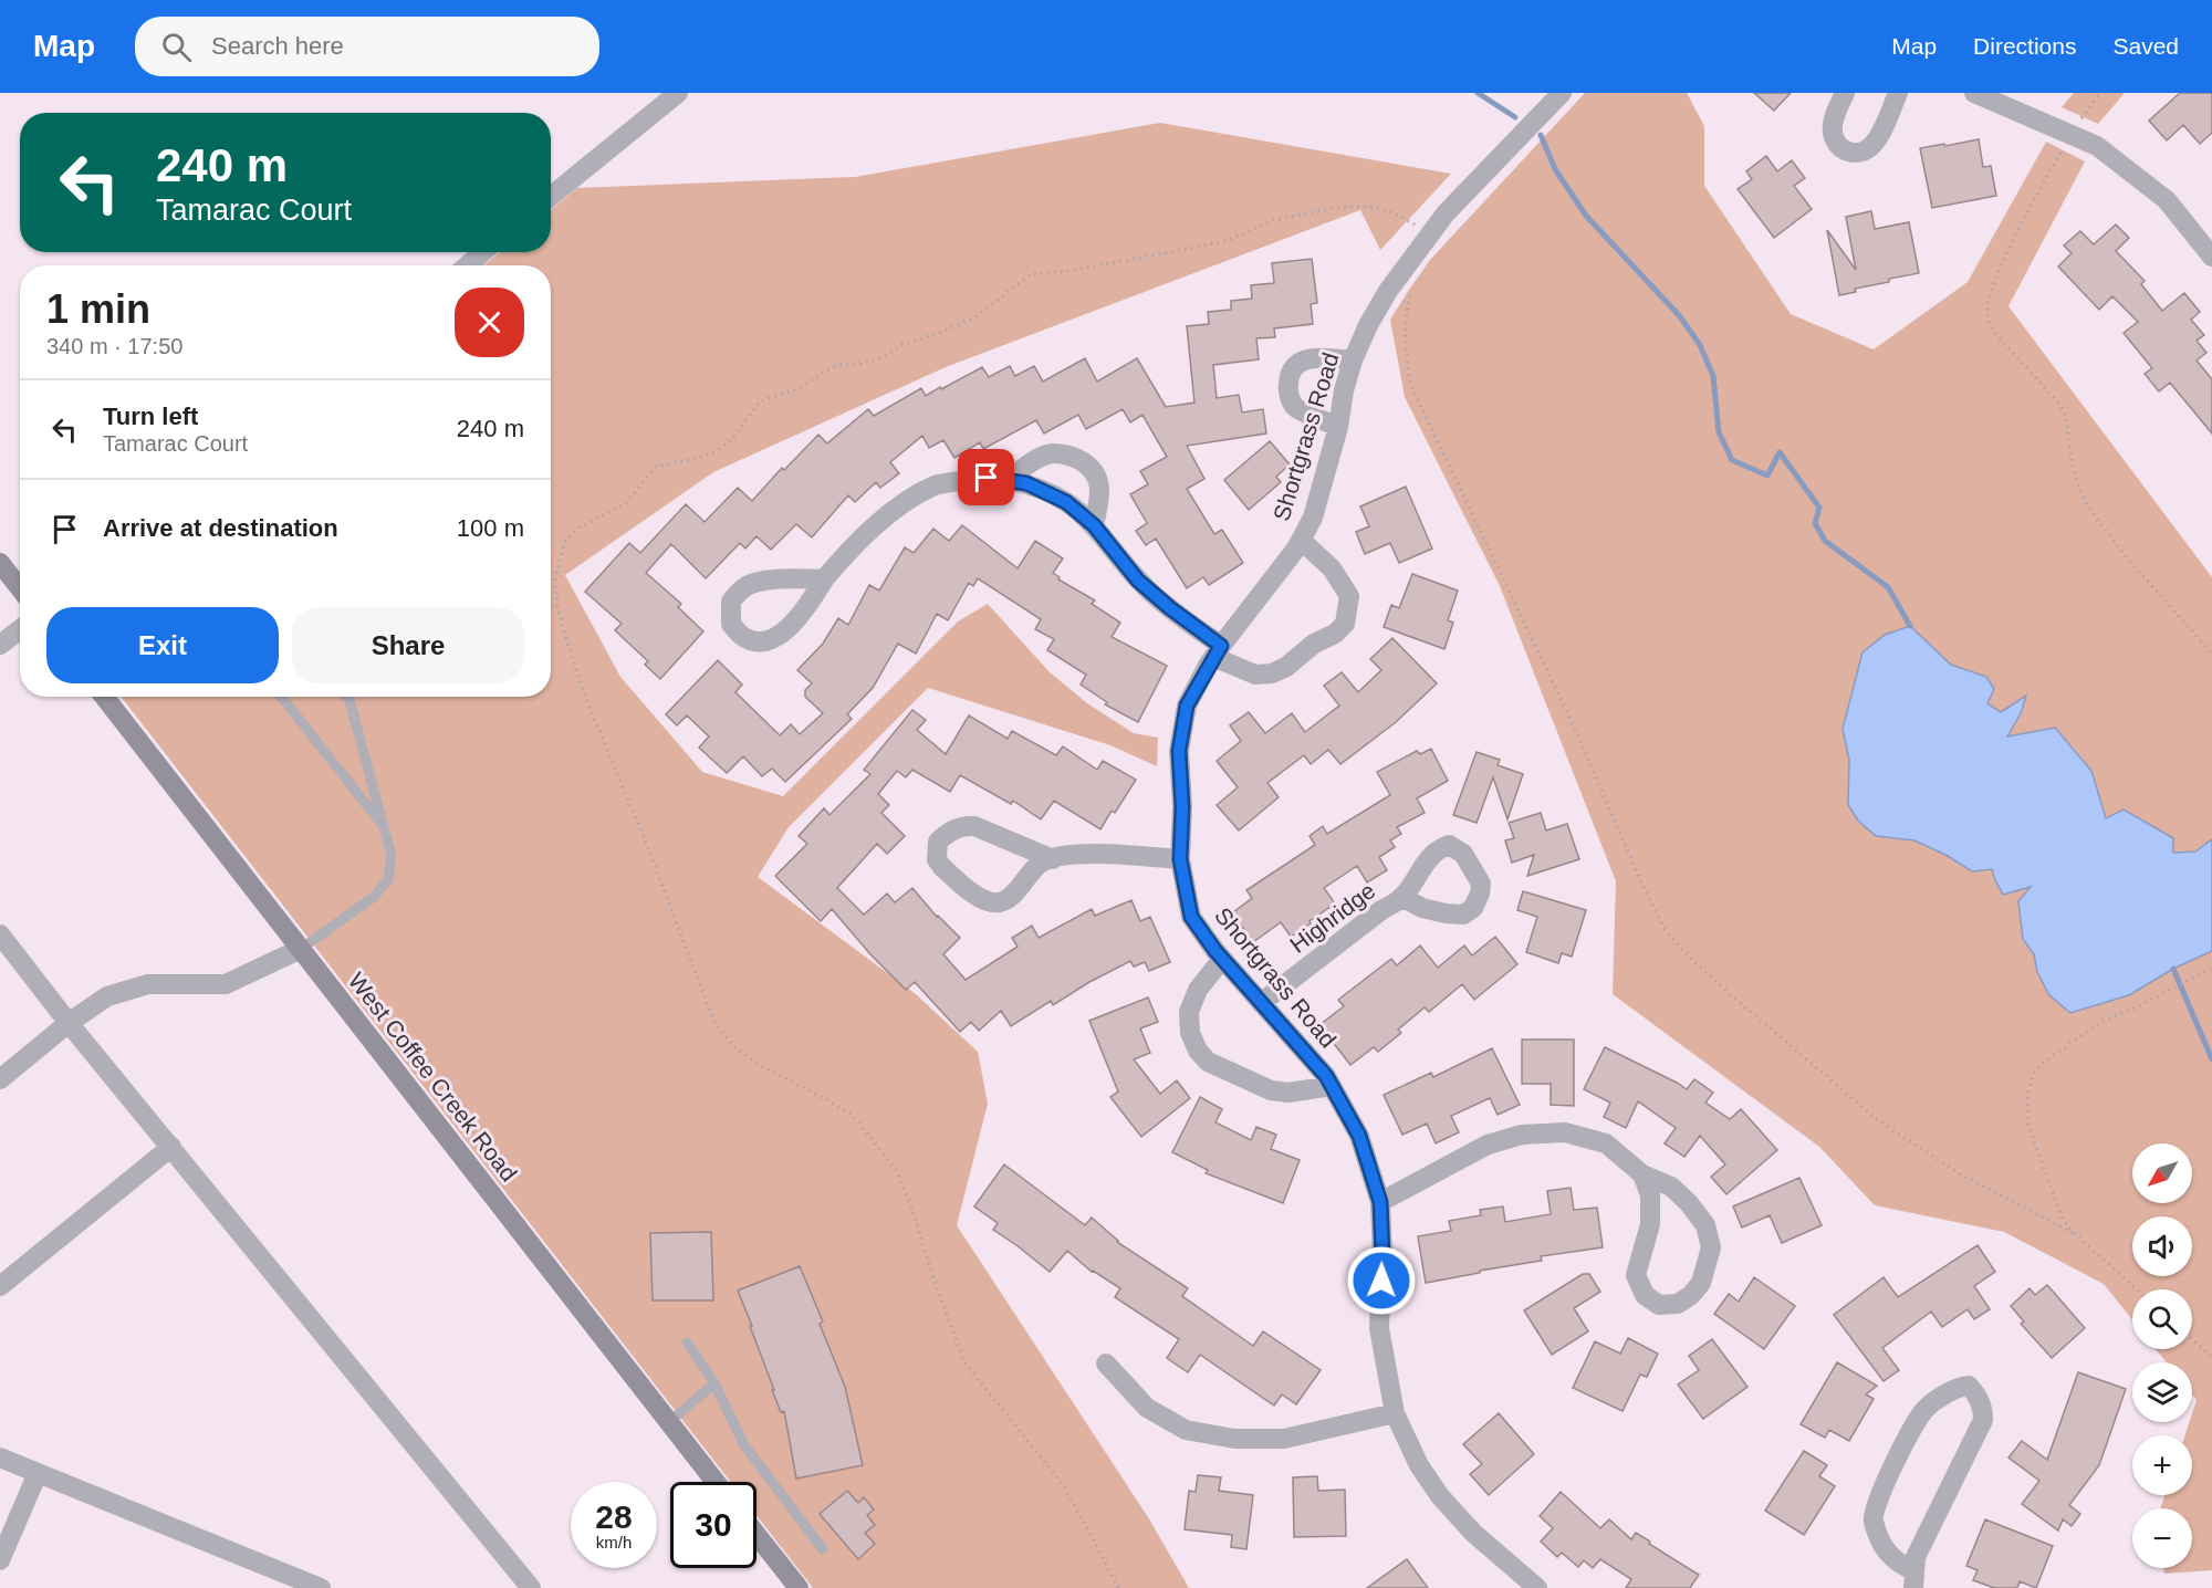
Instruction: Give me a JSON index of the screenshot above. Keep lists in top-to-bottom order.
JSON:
{
  "streets": {
    "street": ["Shortgrass Road", "Highridge", "West Coffee Creek Road"]
  },
  "crossings": [
    ["Shortgrass Road", "Highridge"]
  ],
  "north": "bottom left",
  "page": {
    "header": "Map",
    "search": "Search here",
    "nav": ["Map", "Directions", "Saved"],
    "turn": ["240 m", "Tamarac Court"],
    "heading": ["1 min", "340 m · 17:50"],
    "list": [
      {
        "name": "Turn left",
        "note": "Tamarac Court",
        "value": "240 m"
      },
      {
        "name": "Arrive at destination",
        "value": "100 m"
      }
    ],
    "buttons": ["Exit", "Share"],
    "map_buttons": ["+", "−"],
    "speed": "28 km/h",
    "limit": "30"
  }
}
